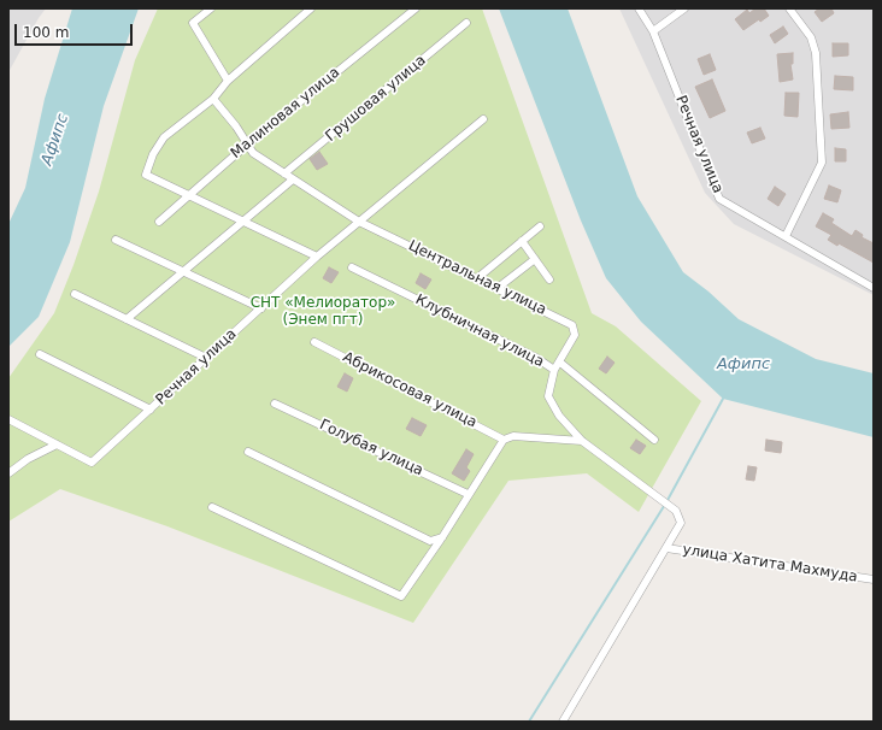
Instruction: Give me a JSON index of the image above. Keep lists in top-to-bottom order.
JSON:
{
  "streets": {
    "street": [
      "Грушовая улица",
      "Малиновая улица",
      "Речная улица",
      "Центральная улица",
      "Клубничная улица",
      "Абрикосовая улица",
      "Голубая улица",
      "улица Хатита Махмуда"
    ]
  },
  "crossings": [
    ["Грушовая улица", "Центральная улица"],
    ["Малиновая улица", "Центральная улица"],
    ["Речная улица", "Центральная улица"],
    ["Центральная улица", "Клубничная улица"],
    ["Центральная улица", "улица Хатита Махмуда"]
  ],
  "water": ["Афипс"],
  "parks": ["СНТ «Мелиоратор» (Энем пгт)"],
  "scale_bar": "100 m"
}
